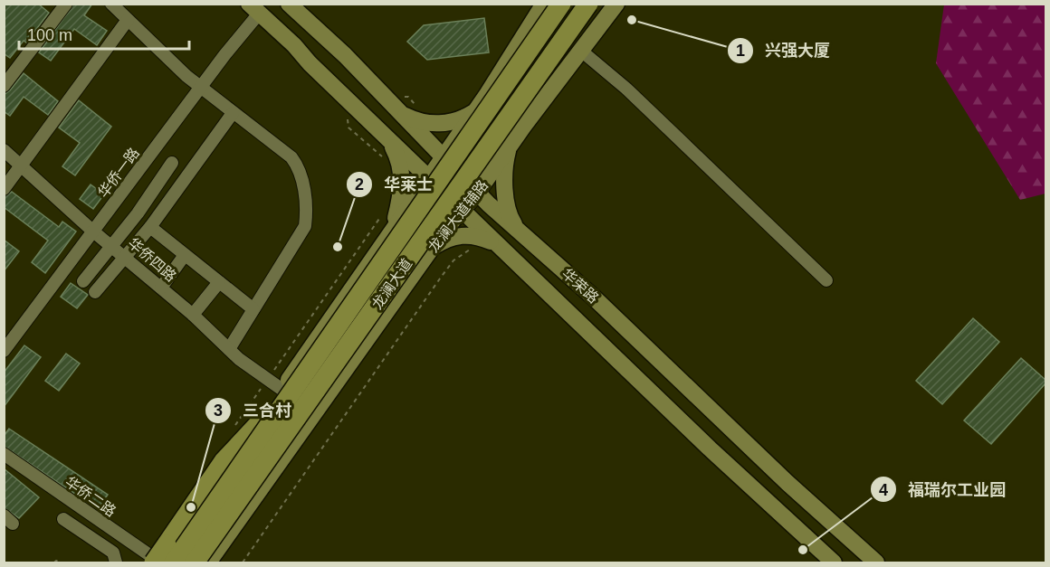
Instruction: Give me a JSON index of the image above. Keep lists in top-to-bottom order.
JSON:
{
  "streets": {
    "highway": ["龙澜大道"],
    "main road": ["龙澜大道辅路", "华荣路"],
    "street": ["华侨一路", "华侨四路", "华侨二路"]
  },
  "crossings": [
    ["华侨一路", "华侨四路"],
    ["华侨一路", "华荣路"],
    ["龙澜大道辅路", "华荣路"]
  ],
  "places": [
    "兴强大厦",
    "华莱士",
    "三合村",
    "福瑞尔工业园"
  ],
  "scale_bar": "100 m"
}
